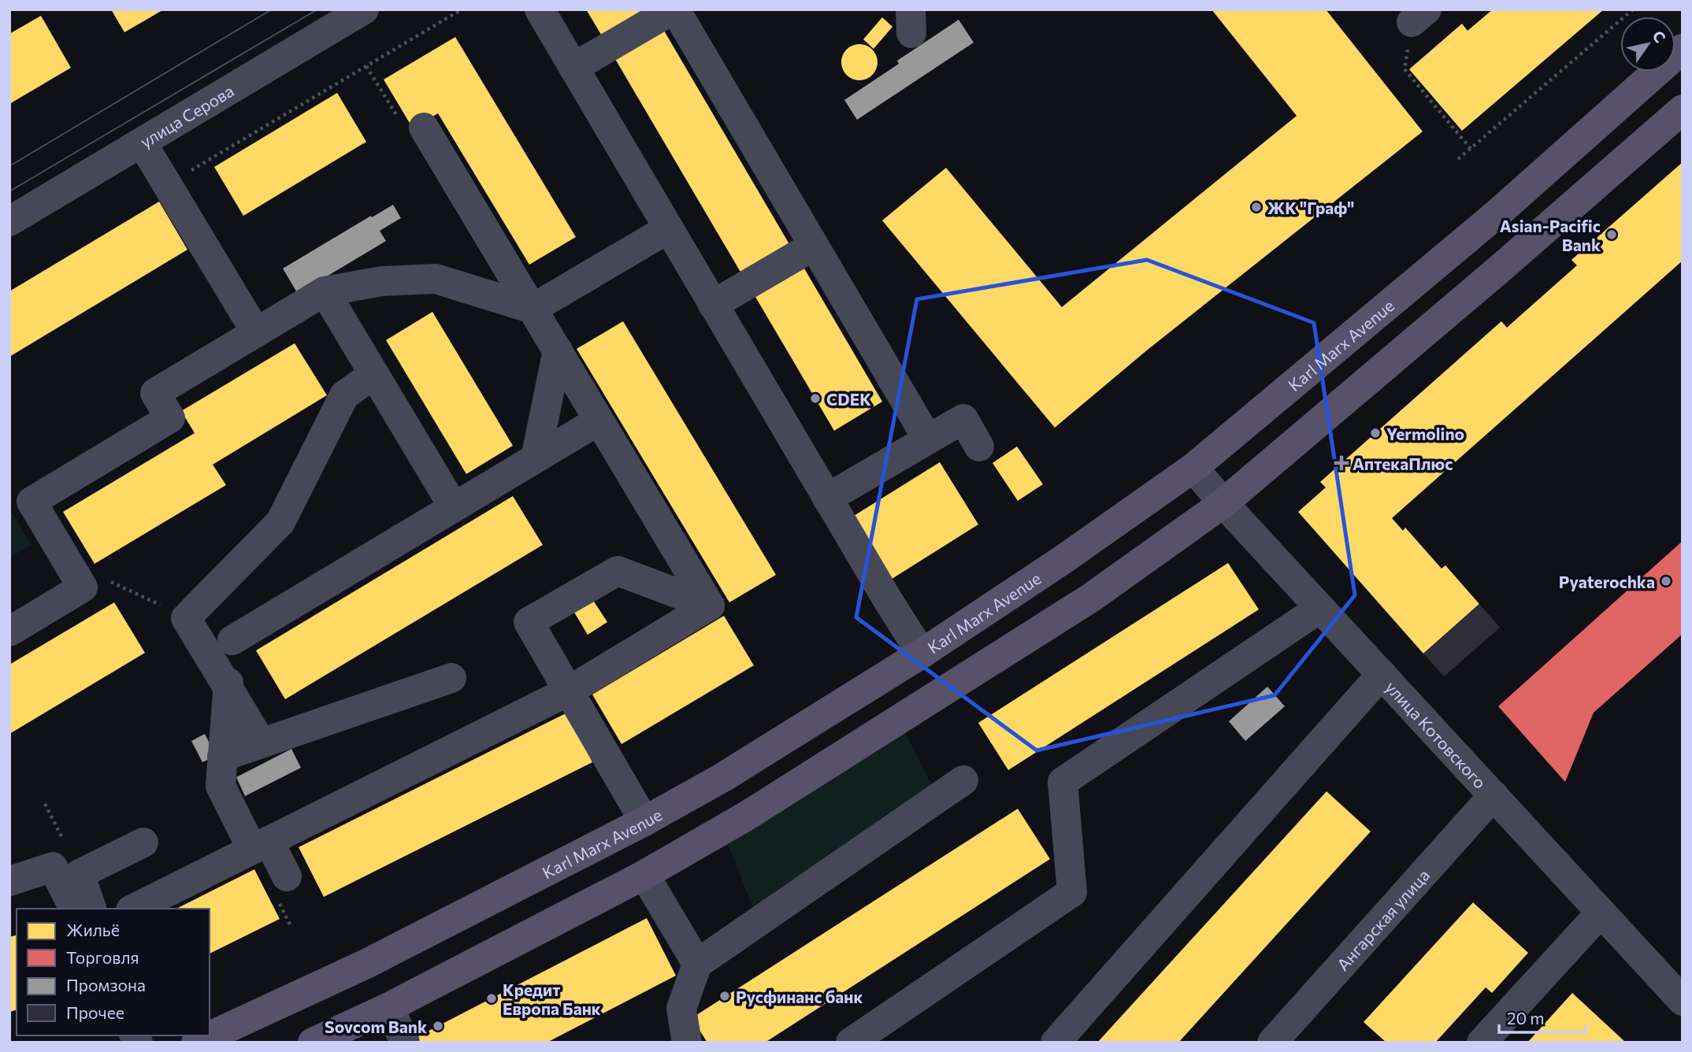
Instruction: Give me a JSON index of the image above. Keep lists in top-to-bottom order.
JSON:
{
  "streets": {
    "main road": ["Karl Marx Avenue"],
    "street": ["улица Серова", "улица Котовского", "Ангарская улица"]
  },
  "crossings": [
    ["Karl Marx Avenue", "улица Котовского"],
    ["улица Котовского", "Ангарская улица"]
  ],
  "places": {
    "other": [
      "ЖК \"Граф\"",
      "Asian-Pacific Bank",
      "CDEK",
      "Yermolino",
      "Pyaterochka",
      "Русфинанс банк",
      "Кредит Европа Банк",
      "Sovcom Bank"
    ],
    "health": ["АптекаПлюс"]
  },
  "legend": [
    "Жильё",
    "Торговля",
    "Промзона",
    "Прочее"
  ],
  "scale_bar": "20 m",
  "north": "top right"
}
